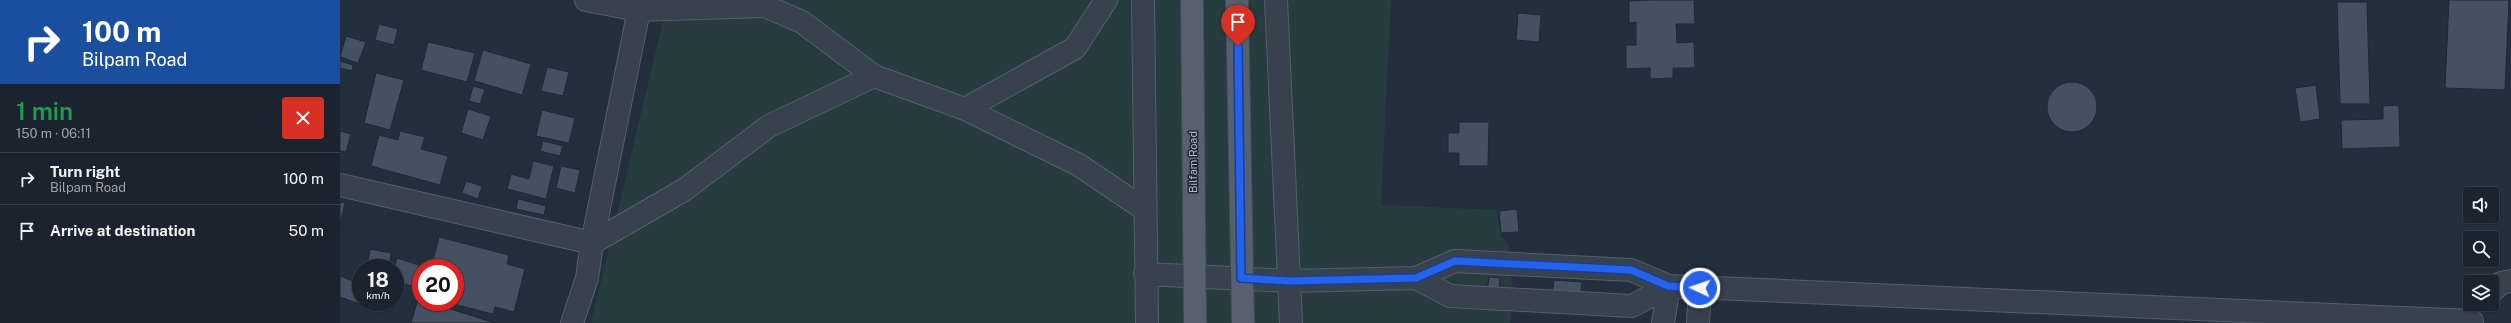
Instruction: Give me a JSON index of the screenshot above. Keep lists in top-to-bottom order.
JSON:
{
  "streets": {
    "main road": ["Bilfam Road"]
  },
  "page": {
    "turn": ["100 m", "Bilpam Road"],
    "heading": ["1 min", "150 m · 06:11"],
    "list": [
      {
        "name": "Turn right",
        "note": "Bilpam Road",
        "value": "100 m"
      },
      {
        "name": "Arrive at destination",
        "value": "50 m"
      }
    ],
    "speed": "18 km/h",
    "limit": "20"
  }
}
